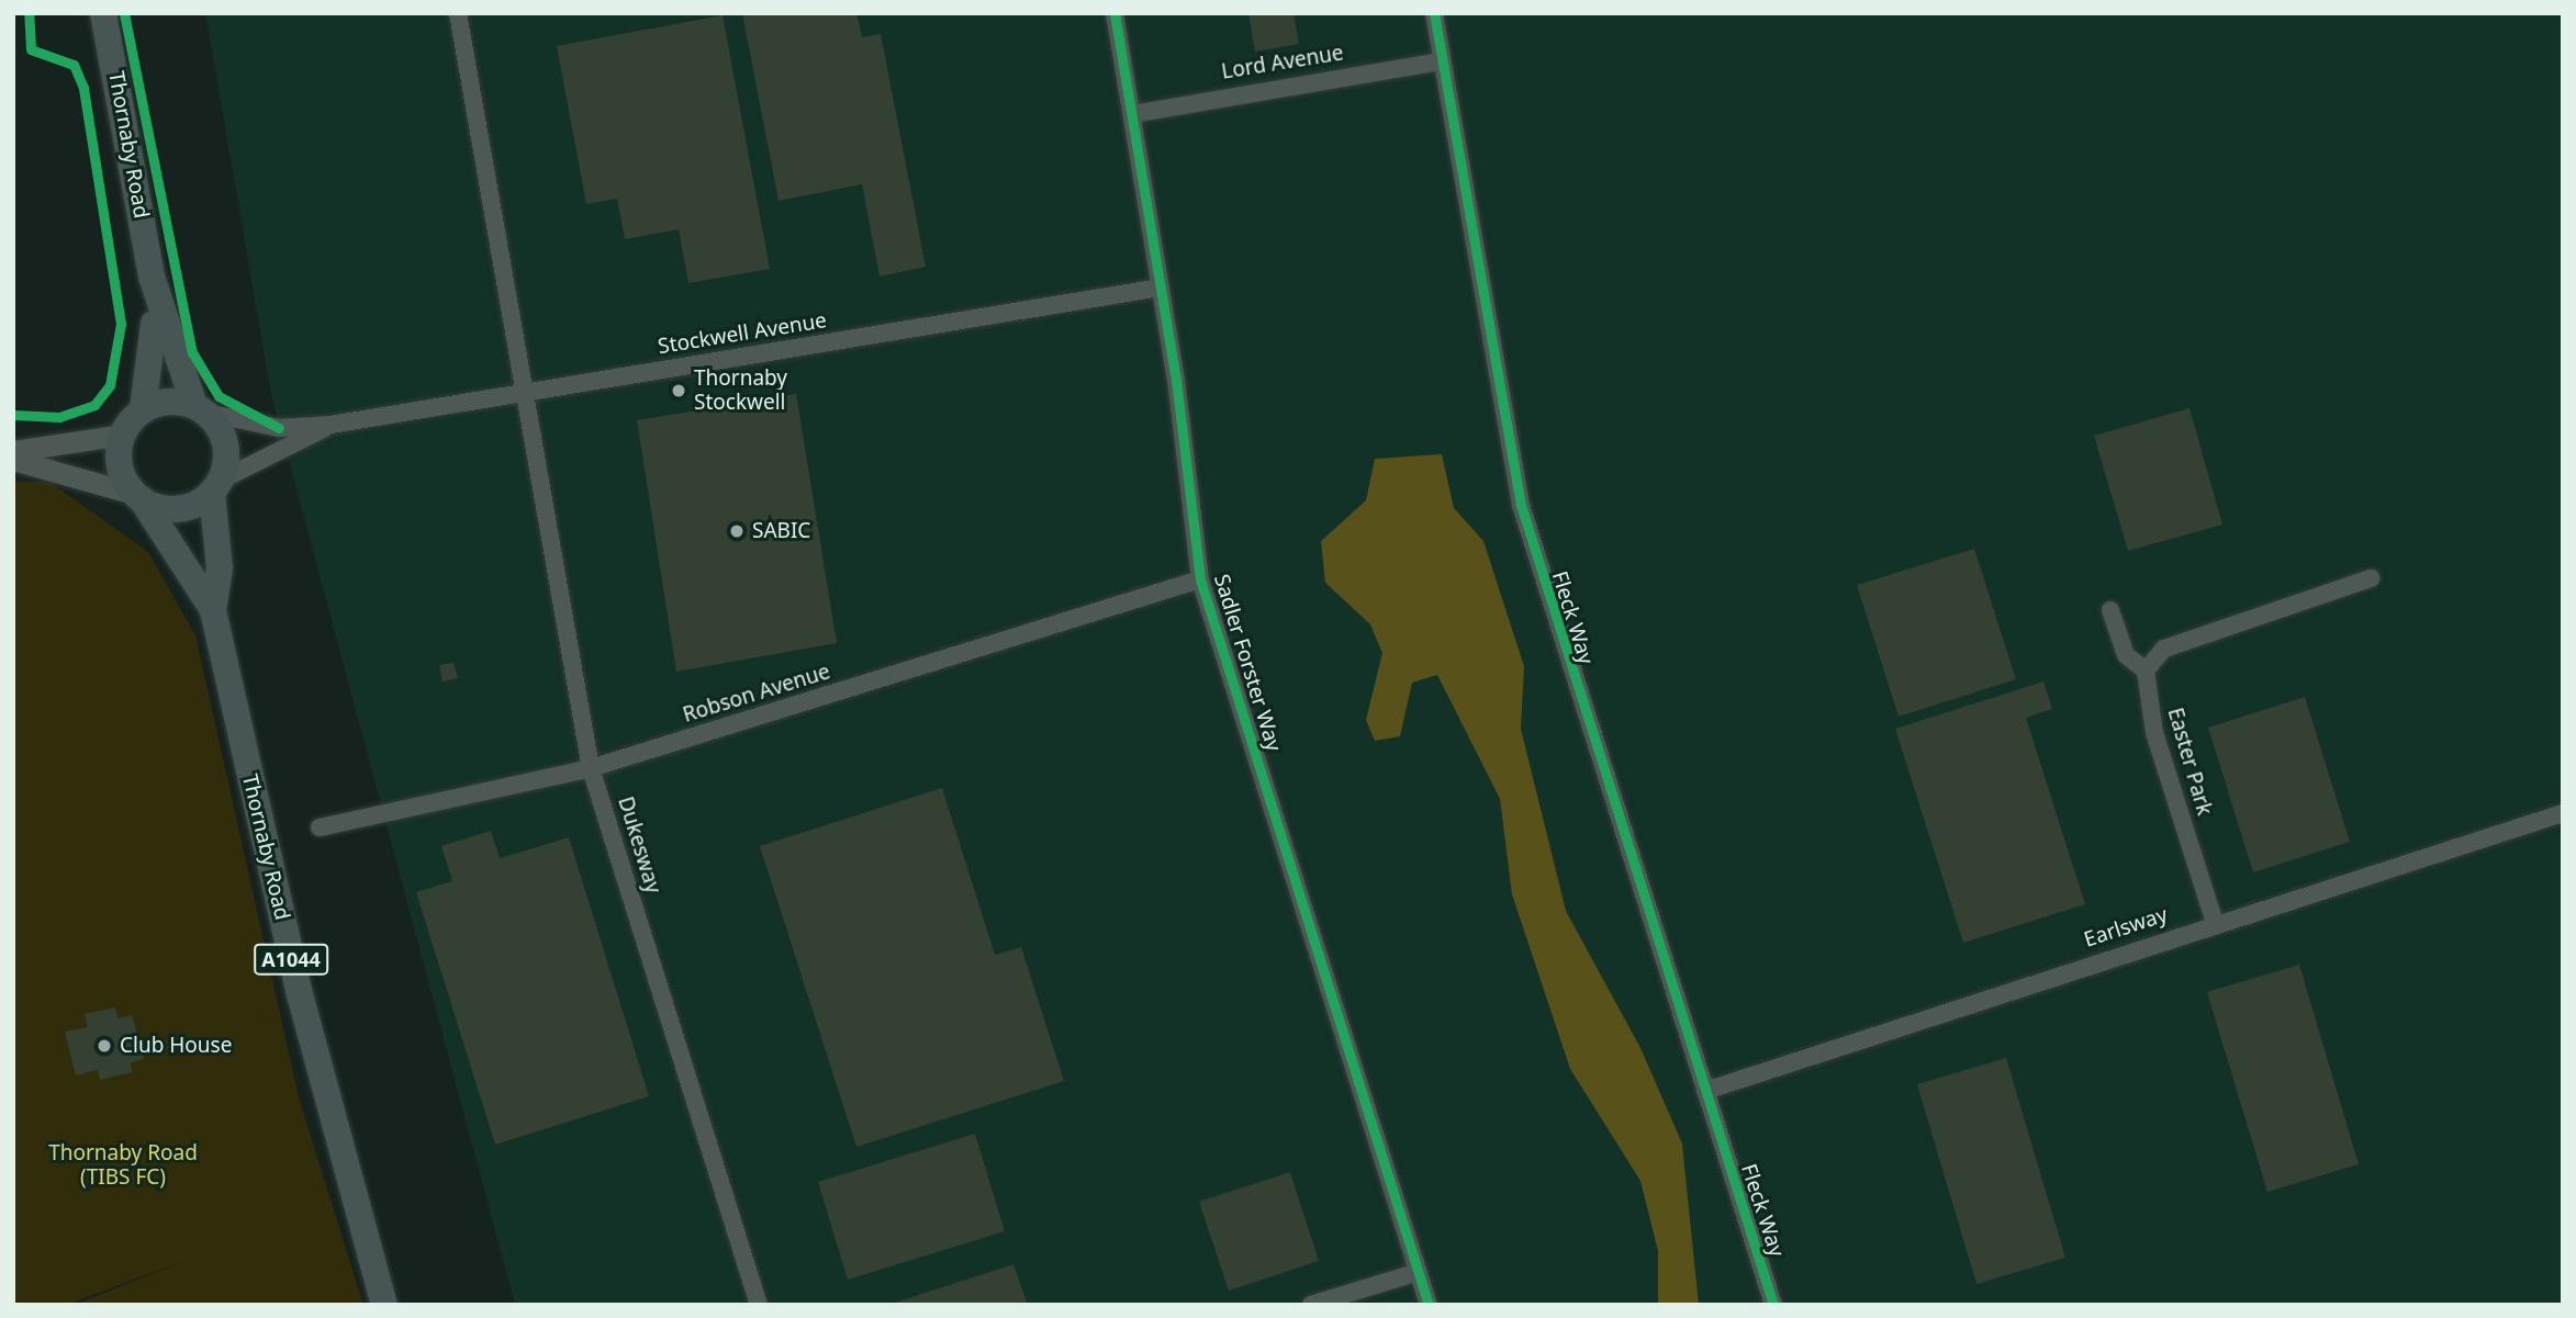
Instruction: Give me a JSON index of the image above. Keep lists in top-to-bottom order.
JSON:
{
  "streets": {
    "main road": ["Thornaby Road", "A1044"],
    "street": [
      "Lord Avenue",
      "Stockwell Avenue",
      "Fleck Way",
      "Sadler Forster Way",
      "Robson Avenue",
      "Easter Park",
      "Dukesway",
      "Earlsway"
    ]
  },
  "crossings": [
    ["Lord Avenue", "Fleck Way"],
    ["Lord Avenue", "Sadler Forster Way"],
    ["Thornaby Road", "Stockwell Avenue"],
    ["Thornaby Road", "A1044"],
    ["Stockwell Avenue", "Sadler Forster Way"],
    ["Stockwell Avenue", "Dukesway"],
    ["Stockwell Avenue", "A1044"],
    ["Fleck Way", "Earlsway"],
    ["Sadler Forster Way", "Robson Avenue"],
    ["Robson Avenue", "Dukesway"],
    ["Easter Park", "Earlsway"]
  ],
  "parks": ["Thornaby Road (TIBS FC)"],
  "places": ["Thornaby Stockwell", "SABIC", "Club House"]
}
